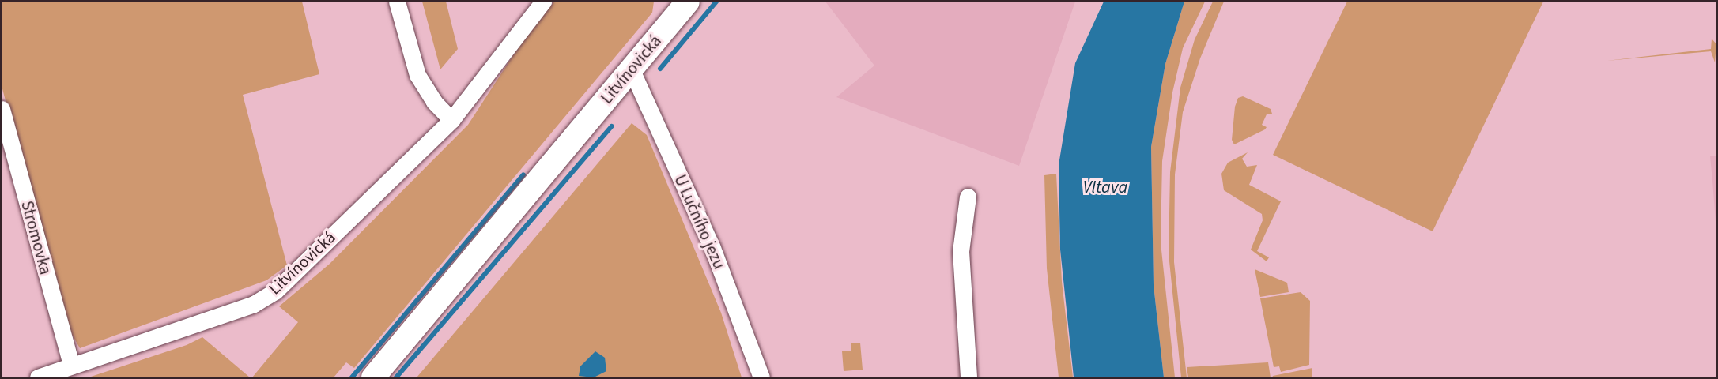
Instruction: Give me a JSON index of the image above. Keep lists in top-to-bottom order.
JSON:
{
  "streets": {
    "main road": ["Litvínovická"],
    "street": ["U Lučního jezu", "Stromovka"]
  },
  "crossings": [
    ["Litvínovická", "U Lučního jezu"],
    ["Litvínovická", "Stromovka"]
  ],
  "water": ["Vltava"]
}
